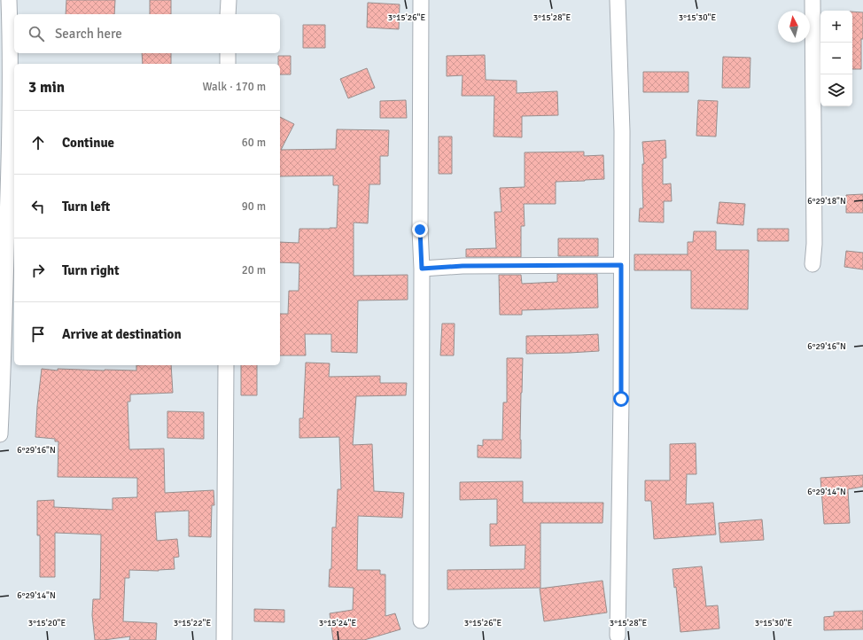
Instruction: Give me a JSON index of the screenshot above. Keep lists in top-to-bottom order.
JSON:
{
  "north": "top",
  "page": {
    "map_buttons": ["+", "−"],
    "search": "Search here",
    "heading": ["3 min", "Walk · 170 m"],
    "list": [
      ["Continue", "60 m"],
      ["Turn left", "90 m"],
      ["Turn right", "20 m"],
      "Arrive at destination"
    ]
  },
  "coordinates": [
    "3°15'26\"E",
    "3°15'28\"E",
    "3°15'30\"E",
    "6°29'18\"N",
    "6°29'16\"N",
    "6°29'14\"N",
    "3°15'20\"E",
    "3°15'22\"E",
    "3°15'24\"E"
  ]
}
